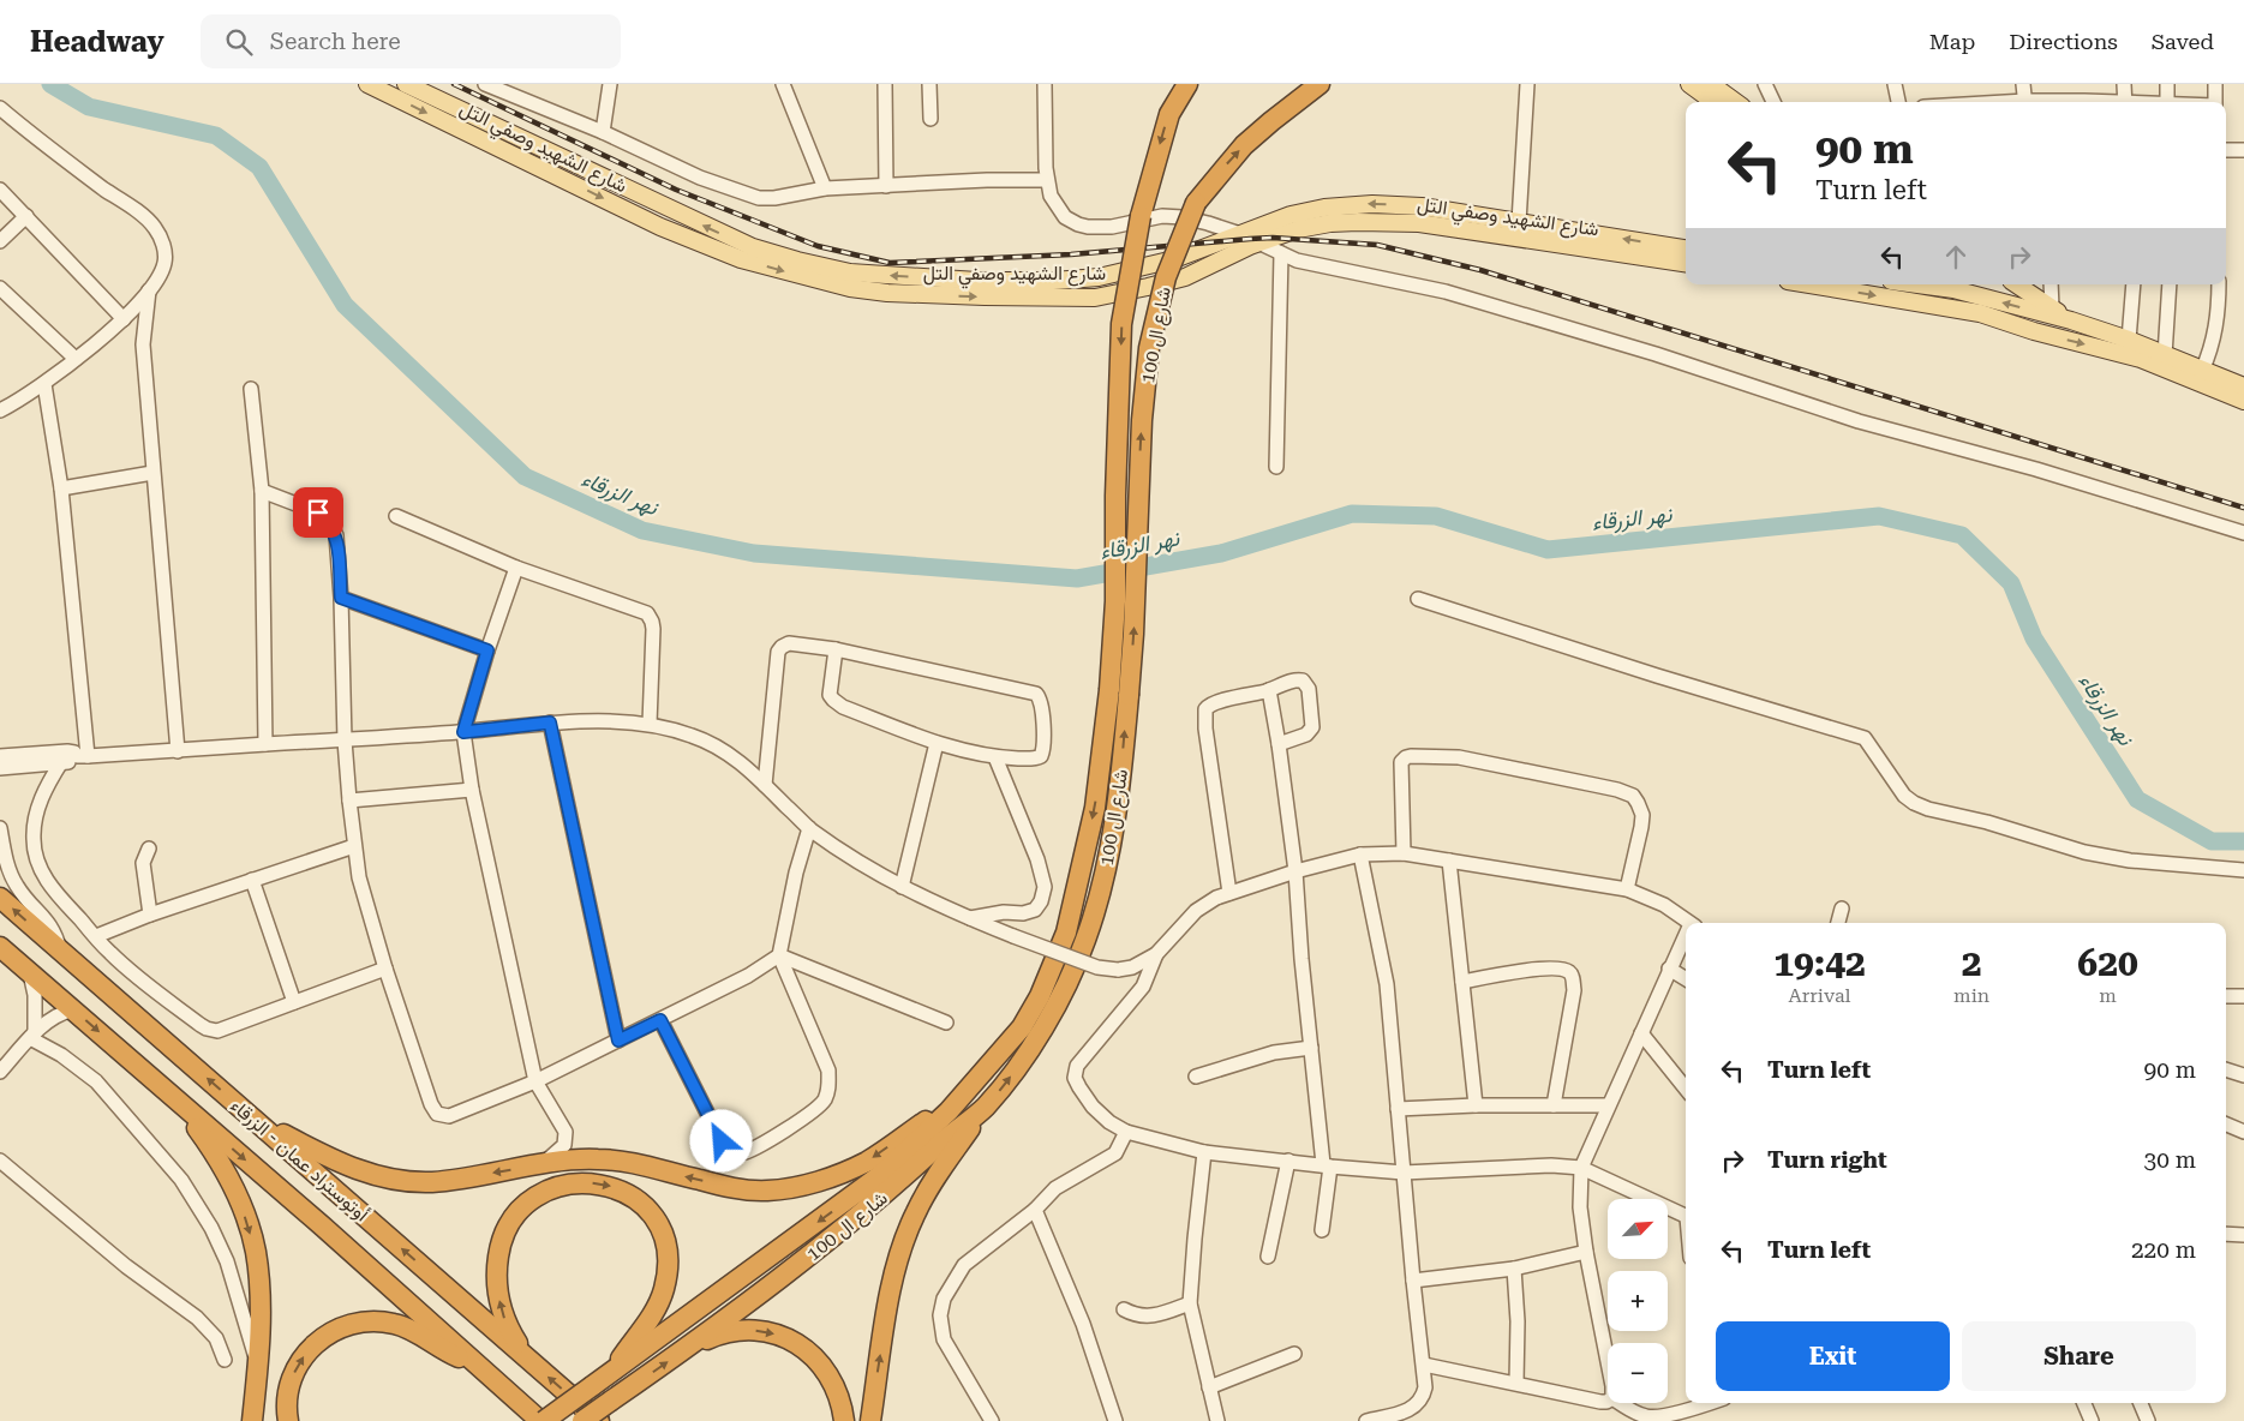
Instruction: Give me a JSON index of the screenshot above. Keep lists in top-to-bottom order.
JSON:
{
  "streets": {
    "highway": ["شارع ال 100", "أوتوستراد عمان - الزرقاء"],
    "main road": ["شارع الشهيد وصفي التل"]
  },
  "crossings": [
    ["شارع ال 100", "أوتوستراد عمان - الزرقاء"]
  ],
  "water": ["نهر الزرقاء"],
  "north": "top right",
  "page": {
    "header": "Headway",
    "search": "Search here",
    "nav": ["Map", "Directions", "Saved"],
    "turn": ["90 m", "Turn left"],
    "eta": [
      "19:42",
      "Arrival",
      "2",
      "min",
      "620",
      "m"
    ],
    "list": [
      {
        "name": "Turn left",
        "value": "90 m"
      },
      {
        "name": "Turn right",
        "value": "30 m"
      },
      {
        "name": "Turn left",
        "value": "220 m"
      }
    ],
    "map_buttons": ["+", "−"],
    "buttons": ["Exit", "Share"]
  }
}
